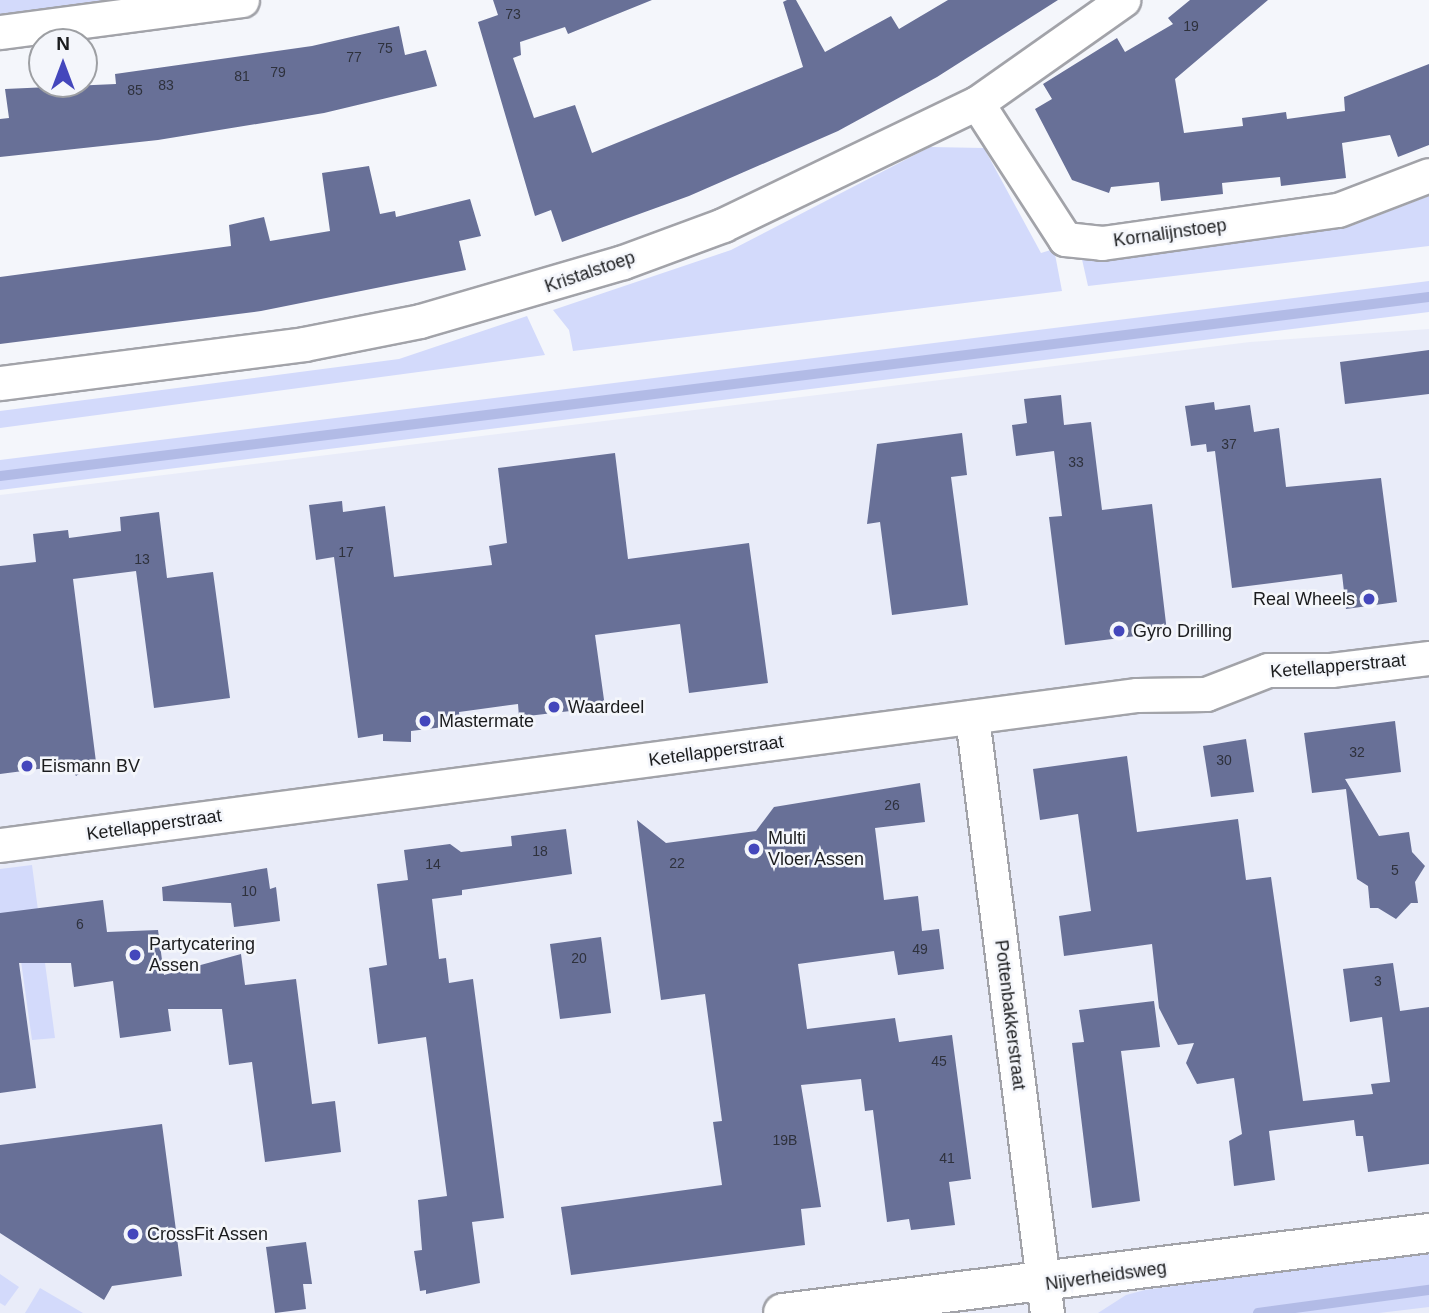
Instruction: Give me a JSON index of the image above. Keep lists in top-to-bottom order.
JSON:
{
  "streets": {
    "street": [
      "Kornalijnstoep",
      "Kristalstoep",
      "Ketellapperstraat",
      "Pottenbakkerstraat",
      "Nijverheidsweg"
    ]
  },
  "crossings": [
    ["Kornalijnstoep", "Kristalstoep"],
    ["Ketellapperstraat", "Pottenbakkerstraat"],
    ["Pottenbakkerstraat", "Nijverheidsweg"]
  ],
  "places": [
    "Real Wheels",
    "Gyro Drilling",
    "Waardeel",
    "Mastermate",
    "Eismann BV",
    "Multi Vloer Assen",
    "Partycatering Assen",
    "CrossFit Assen"
  ],
  "house_numbers": [
    "73",
    "19",
    "75",
    "77",
    "79",
    "81",
    "83",
    "85",
    "37",
    "33",
    "17",
    "13",
    "32",
    "30",
    "26",
    "18",
    "22",
    "14",
    "5",
    "10",
    "6",
    "49",
    "20",
    "3",
    "45",
    "19B",
    "41"
  ],
  "north": "top"
}
